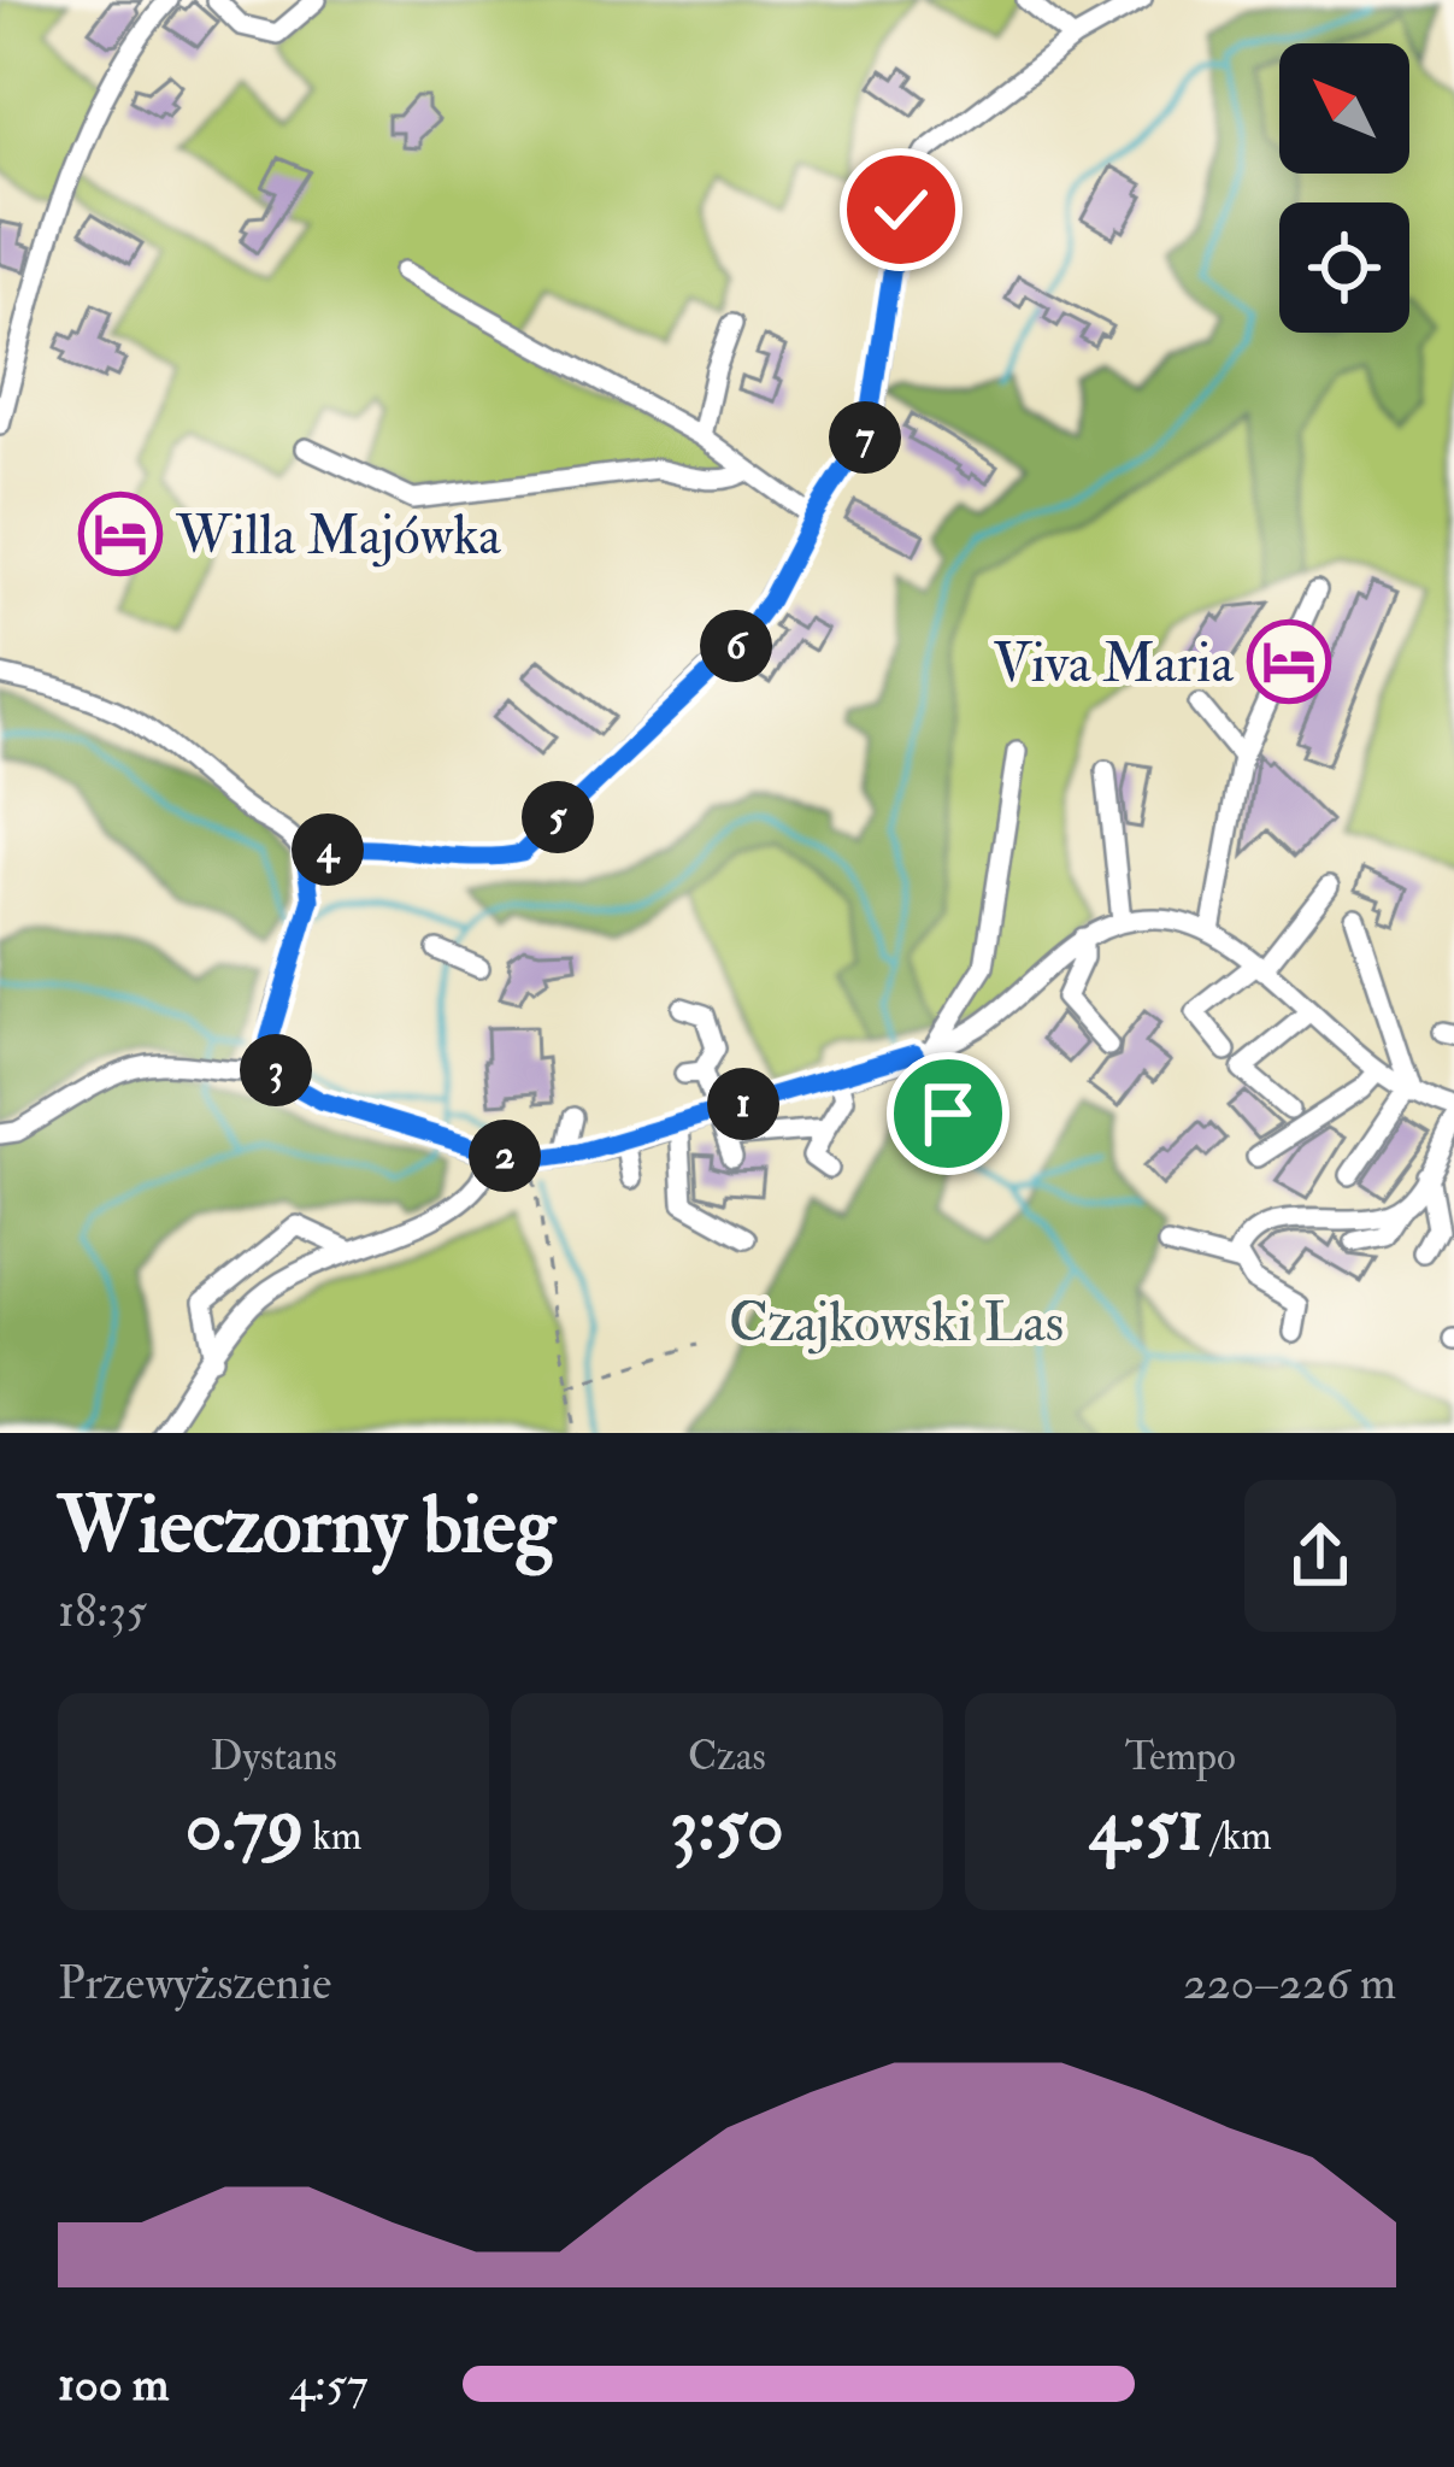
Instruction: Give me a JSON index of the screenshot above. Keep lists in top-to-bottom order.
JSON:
{
  "parks": ["Czajkowski Las"],
  "places": {
    "hotel": ["Willa Majówka", "Viva Maria"]
  },
  "north": "top left",
  "page": {
    "pins": [
      "7",
      "6",
      "5",
      "4",
      "3",
      "1",
      "2"
    ],
    "heading": ["Wieczorny bieg", "18:35"],
    "stats": [
      ["Dystans", "0.79 km"],
      ["Czas", "3:50"],
      ["Tempo", "4:51 /km"]
    ],
    "chart": ["Przewyższenie", "220–226 m"],
    "list": [
      {
        "name": "100 m",
        "note": "4:57"
      }
    ]
  }
}
